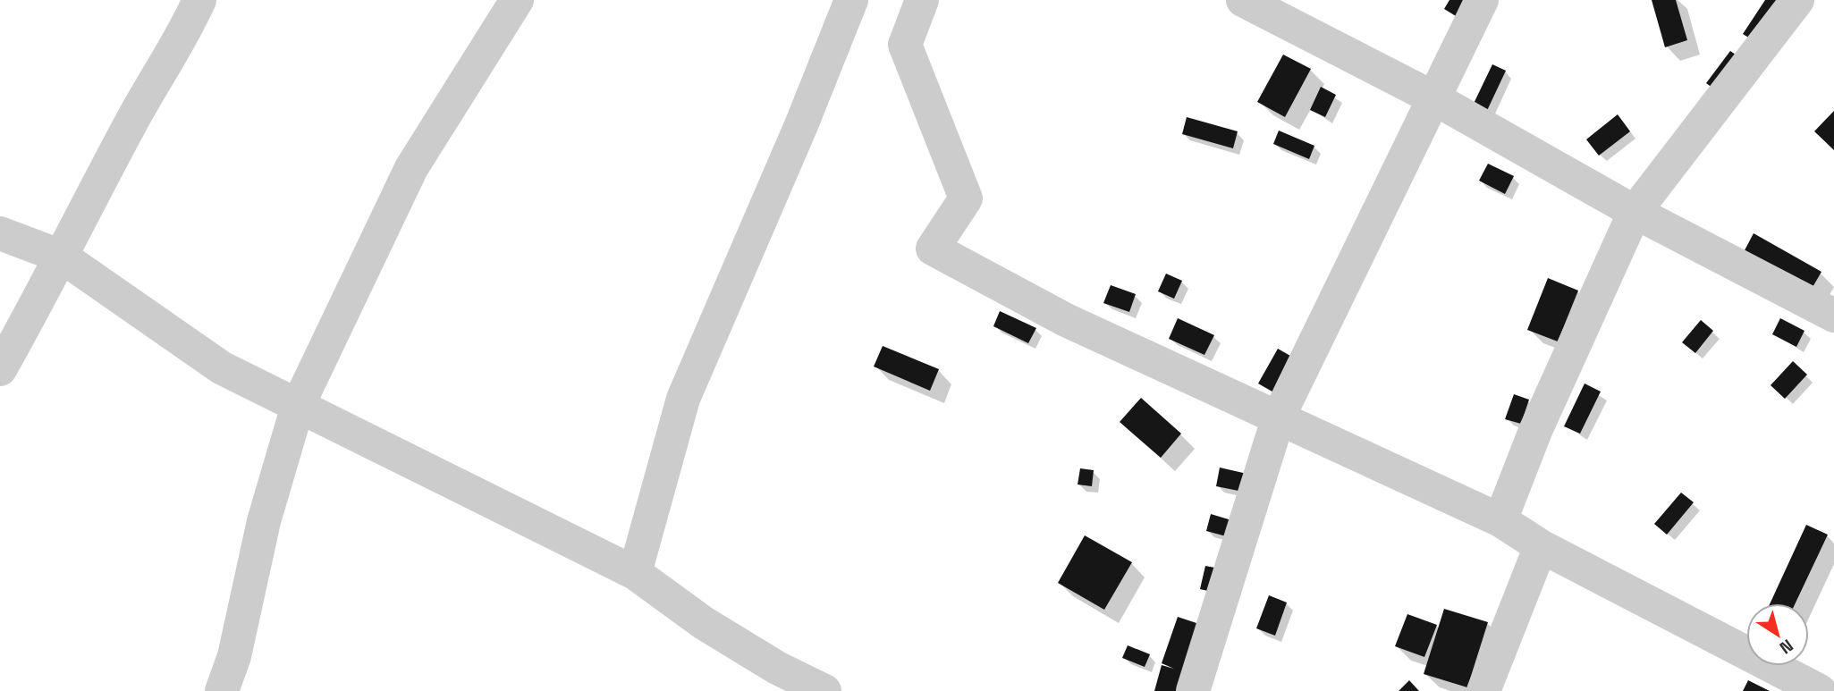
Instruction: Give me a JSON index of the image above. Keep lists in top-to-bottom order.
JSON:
{
  "north": "bottom right"
}
